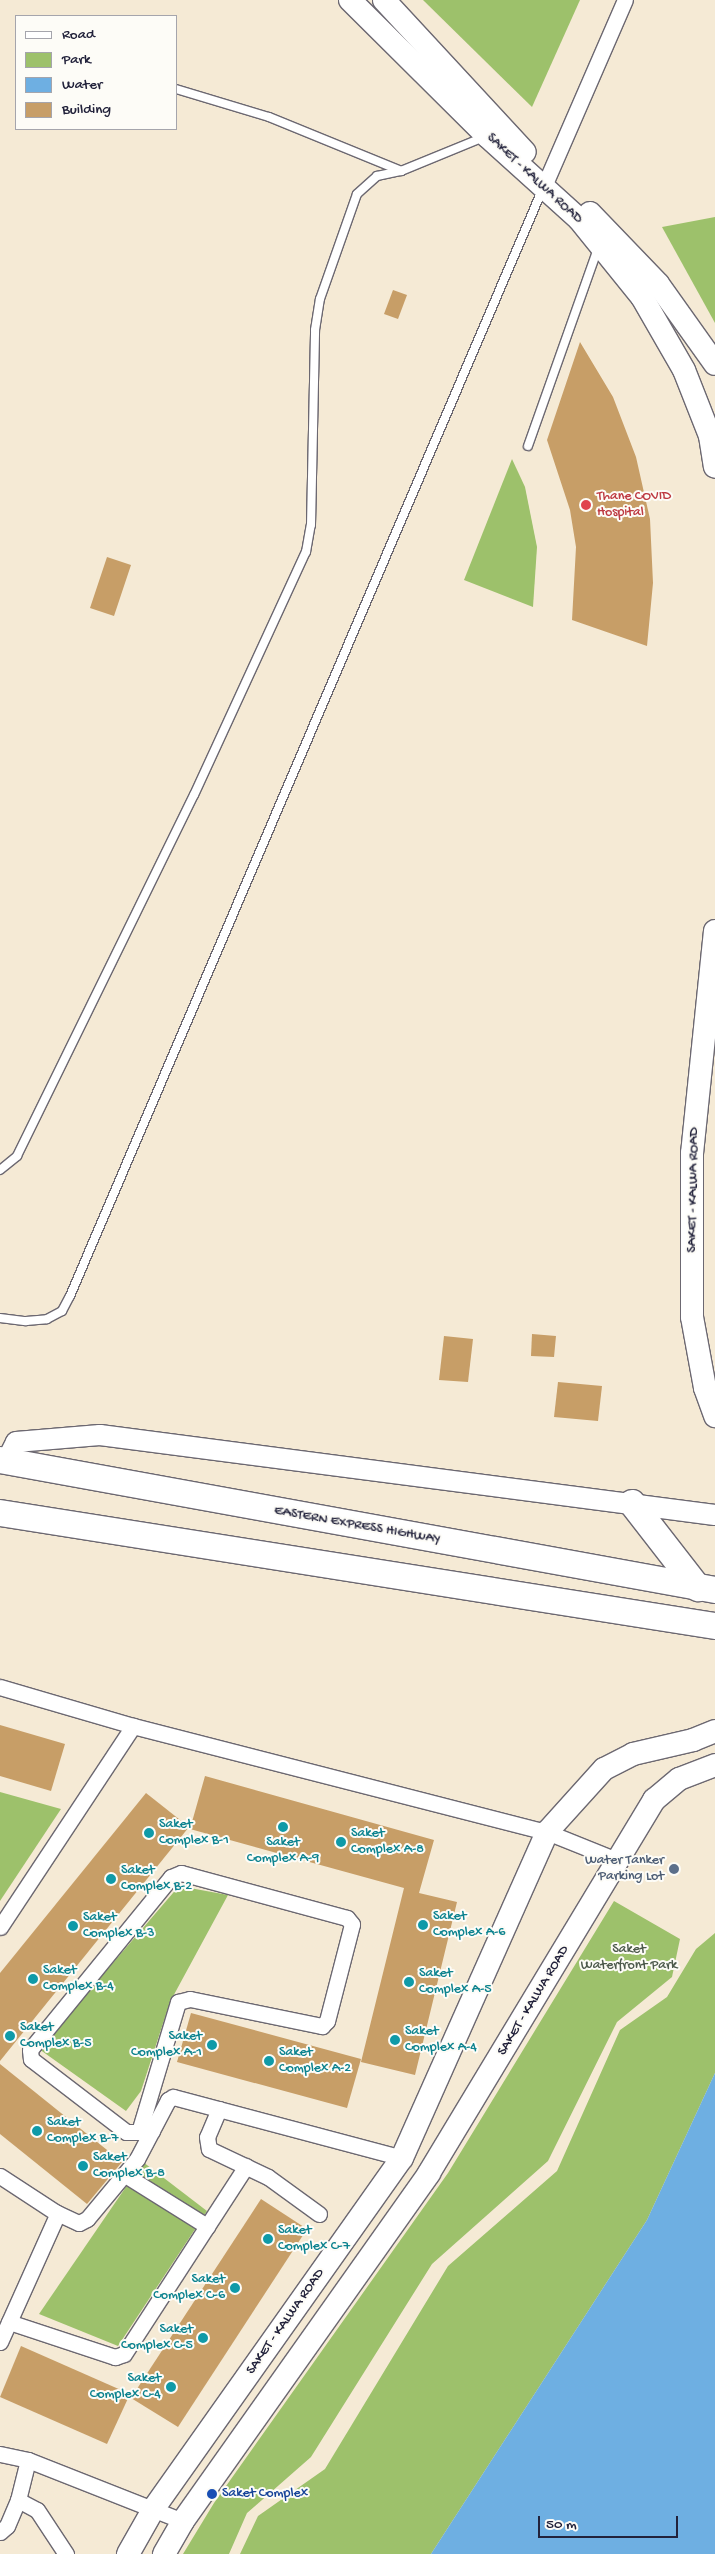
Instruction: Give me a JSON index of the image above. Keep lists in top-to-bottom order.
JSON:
{
  "streets": {
    "highway": ["EASTERN EXPRESS HIGHWAY"],
    "main road": ["SAKET - KALWA ROAD"]
  },
  "parks": ["Saket Waterfront Park"],
  "places": [
    "Thane COVID Hospital",
    "Saket Complex A-9",
    "Saket Complex B-1",
    "Saket Complex A-8",
    "Water Tanker Parking Lot",
    "Saket Complex B-2",
    "Saket Complex A-6",
    "Saket Complex B-3",
    "Saket Complex B-4",
    "Saket Complex A-5",
    "Saket Complex B-5",
    "Saket Complex A-4",
    "Saket Complex A-1",
    "Saket Complex A-2",
    "Saket Complex B-7",
    "Saket Complex B-8",
    "Saket Complex C-7",
    "Saket Complex C-6",
    "Saket Complex C-5",
    "Saket Complex C-4",
    "Saket Complex"
  ],
  "legend": [
    "Road",
    "Park",
    "Water",
    "Building"
  ],
  "scale_bar": "50 m"
}
